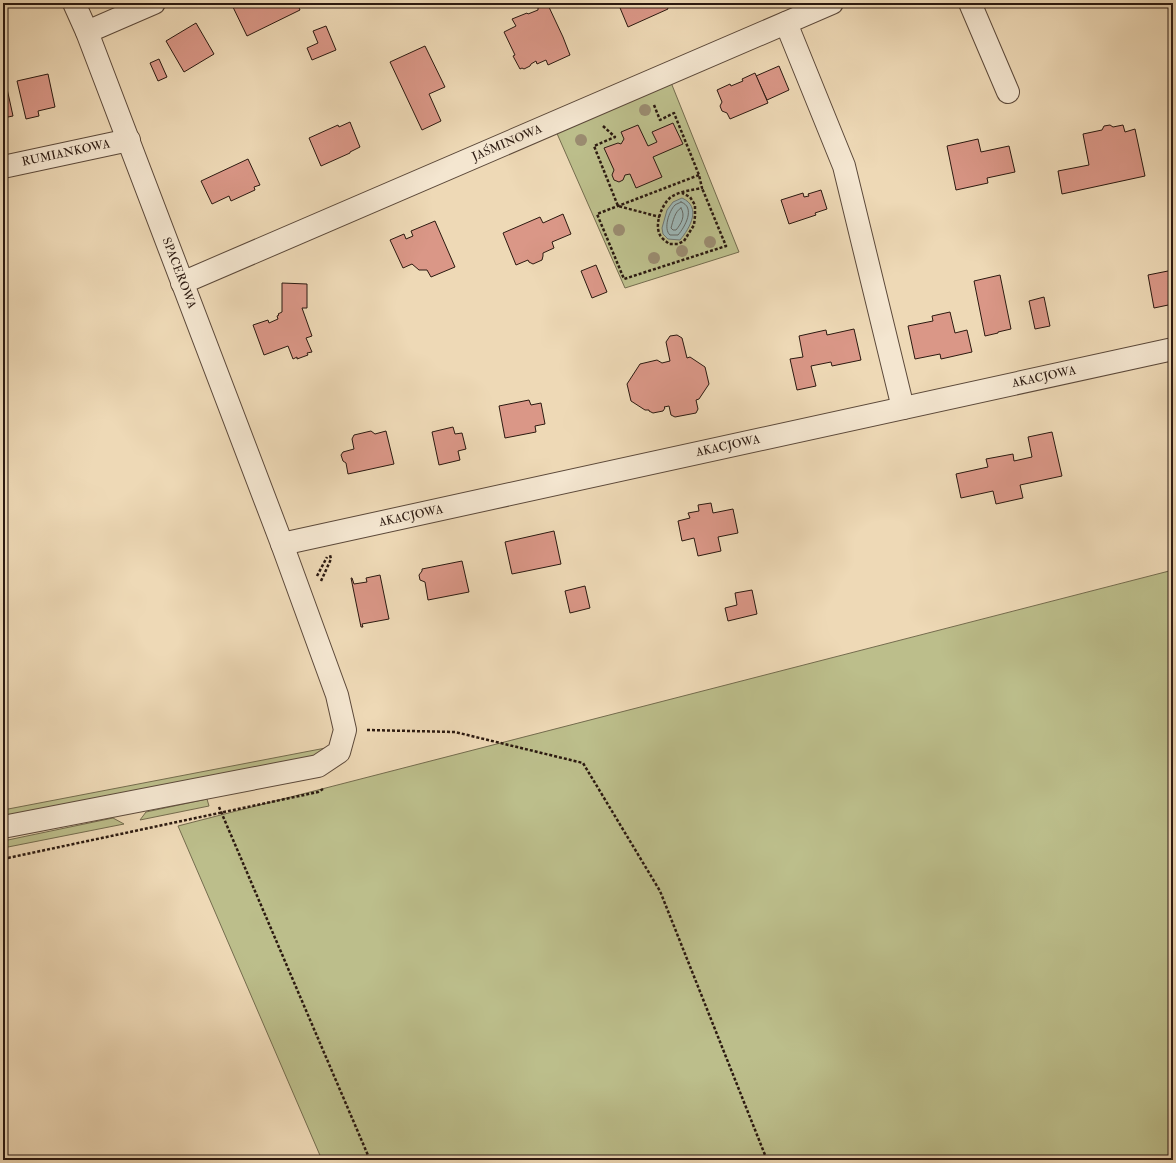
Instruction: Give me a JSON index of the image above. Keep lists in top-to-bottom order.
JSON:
{
  "streets": {
    "street": [
      "JAŚMINOWA",
      "RUMIANKOWA",
      "SPACEROWA",
      "AKACJOWA"
    ]
  },
  "crossings": [
    ["JAŚMINOWA", "SPACEROWA"],
    ["RUMIANKOWA", "SPACEROWA"],
    ["SPACEROWA", "AKACJOWA"]
  ]
}
